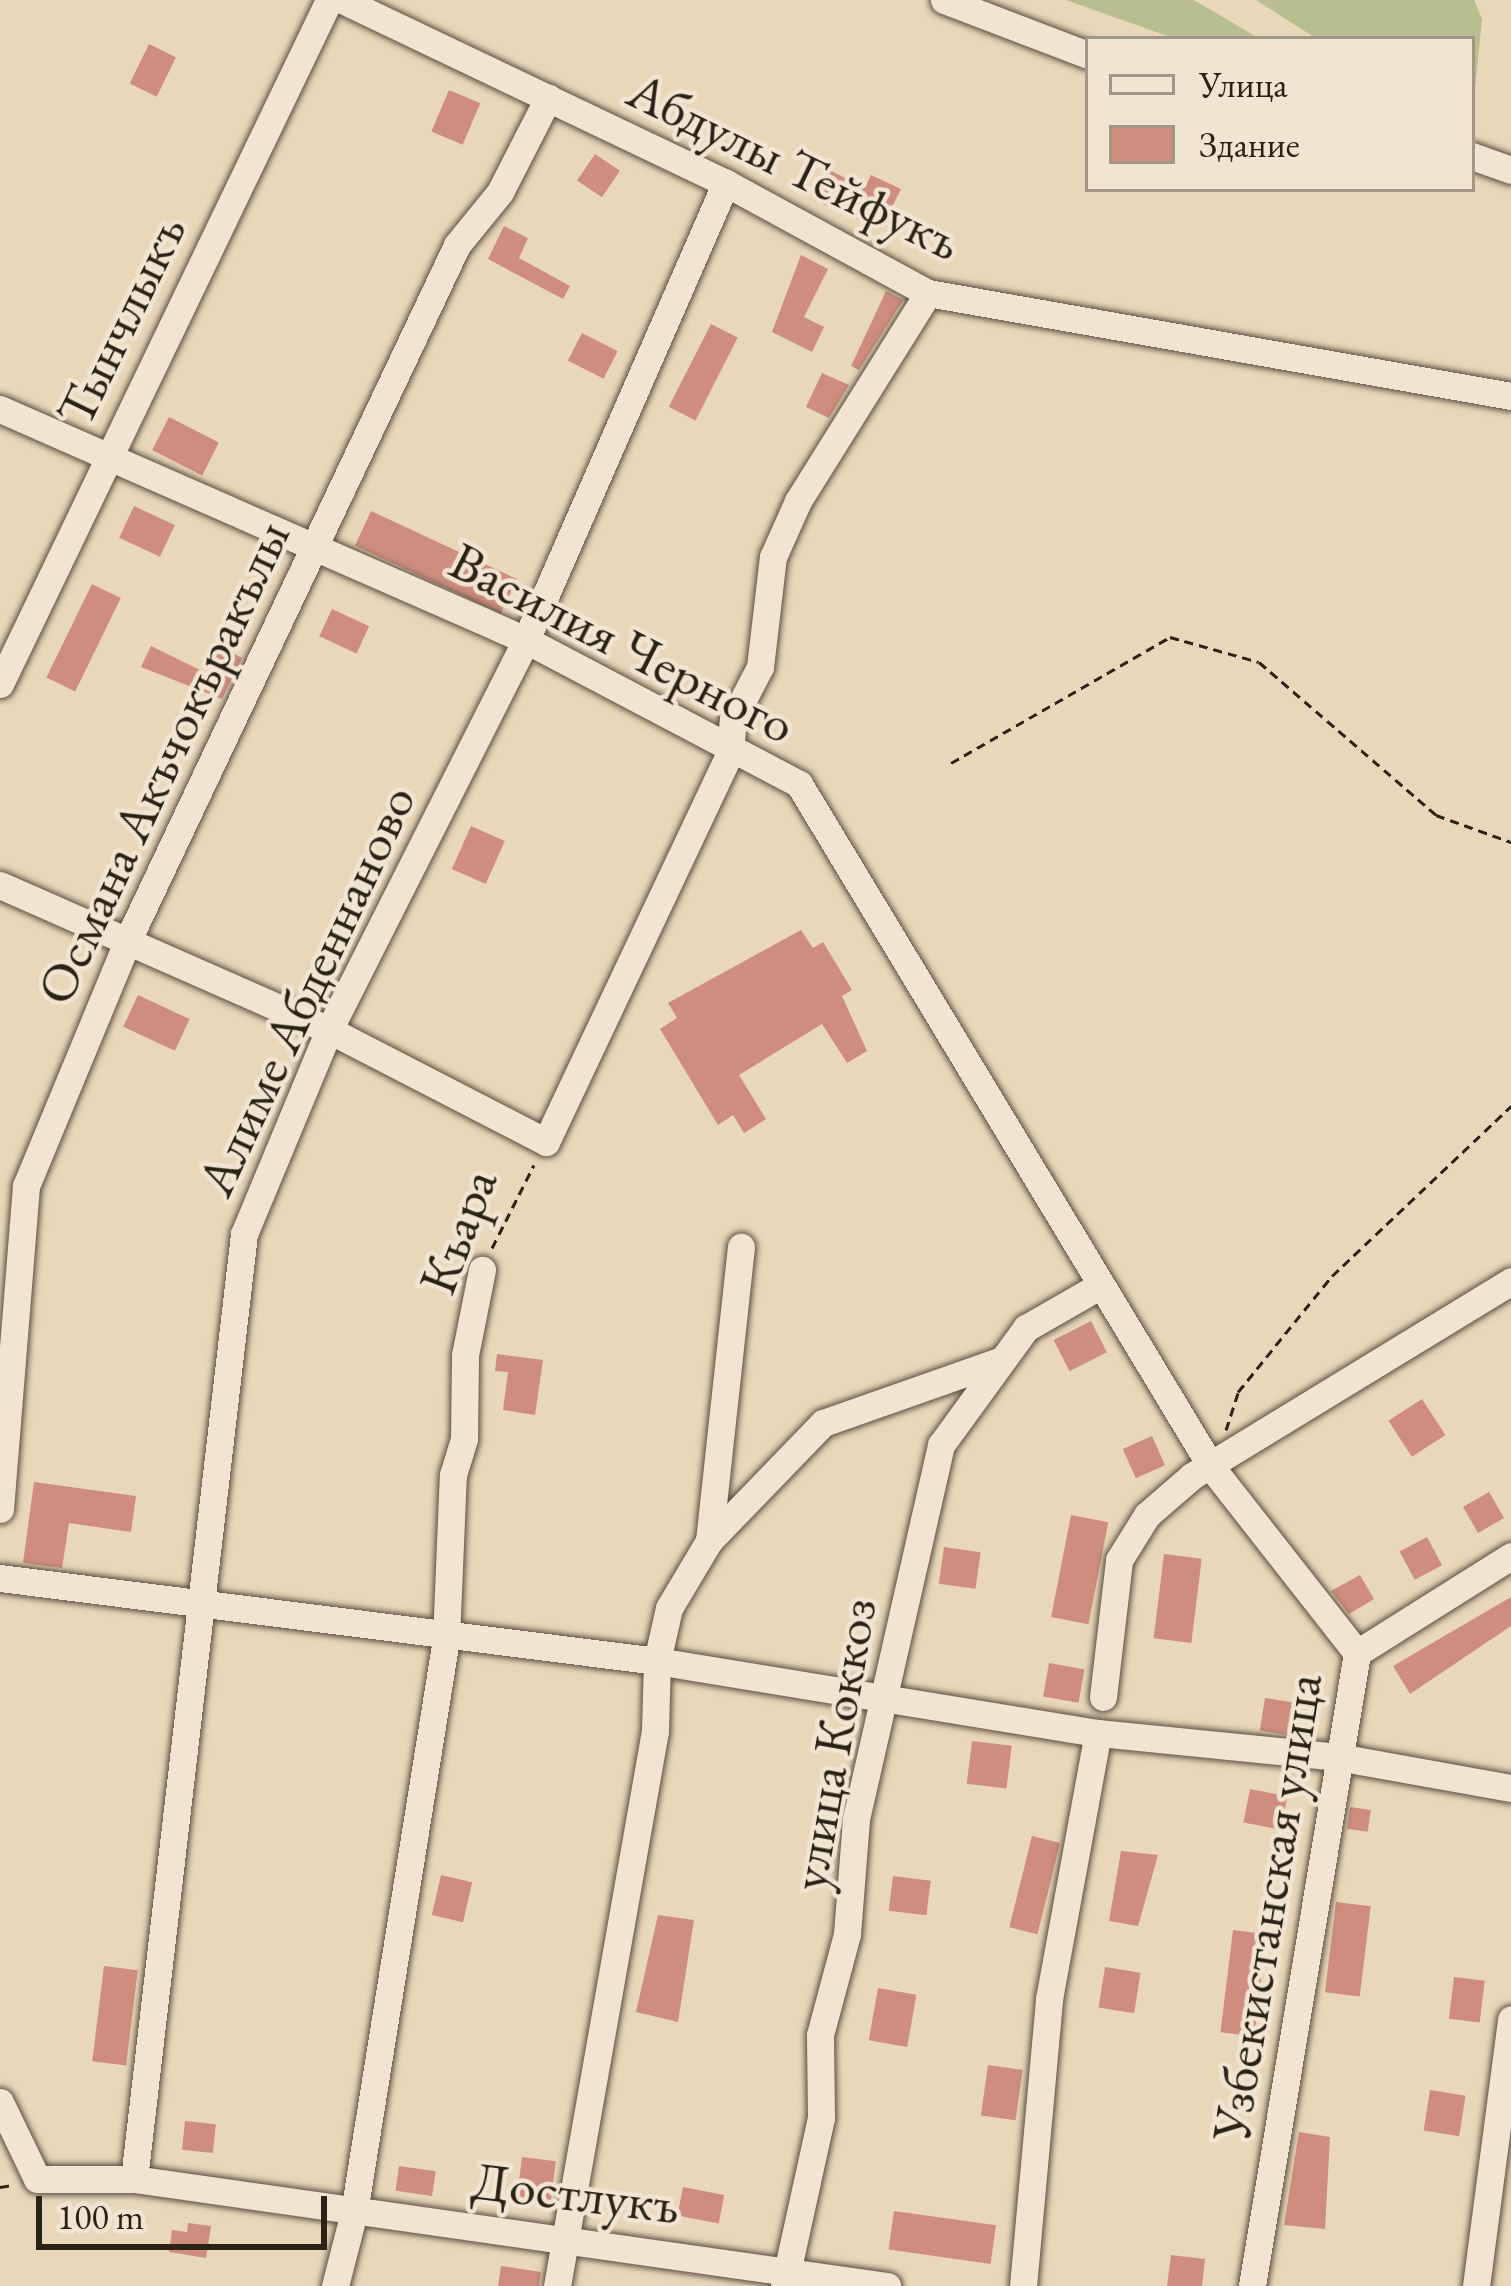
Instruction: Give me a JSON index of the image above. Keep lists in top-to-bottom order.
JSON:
{
  "streets": {
    "street": [
      "Абдулы Тейфукъ",
      "Тынчлыкъ",
      "Василия Черного",
      "Османа Акъчокъракълы",
      "Алиме Абденнаново",
      "Къара",
      "улица Коккоз",
      "Узбекистанская улица",
      "Достлукъ"
    ]
  },
  "crossings": [
    ["Абдулы Тейфукъ", "Османа Акъчокъракълы"],
    ["Абдулы Тейфукъ", "Алиме Абденнаново"],
    ["Абдулы Тейфукъ", "Къара"],
    ["Тынчлыкъ", "Василия Черного"],
    ["Василия Черного", "Османа Акъчокъракълы"],
    ["Василия Черного", "Алиме Абденнаново"],
    ["Василия Черного", "Къара"],
    ["Василия Черного", "улица Коккоз"],
    ["Василия Черного", "Узбекистанская улица"],
    ["Алиме Абденнаново", "Достлукъ"],
    ["Къара", "Достлукъ"],
    ["улица Коккоз", "Достлукъ"]
  ],
  "legend": ["Улица", "Здание"],
  "scale_bar": "100 m"
}
